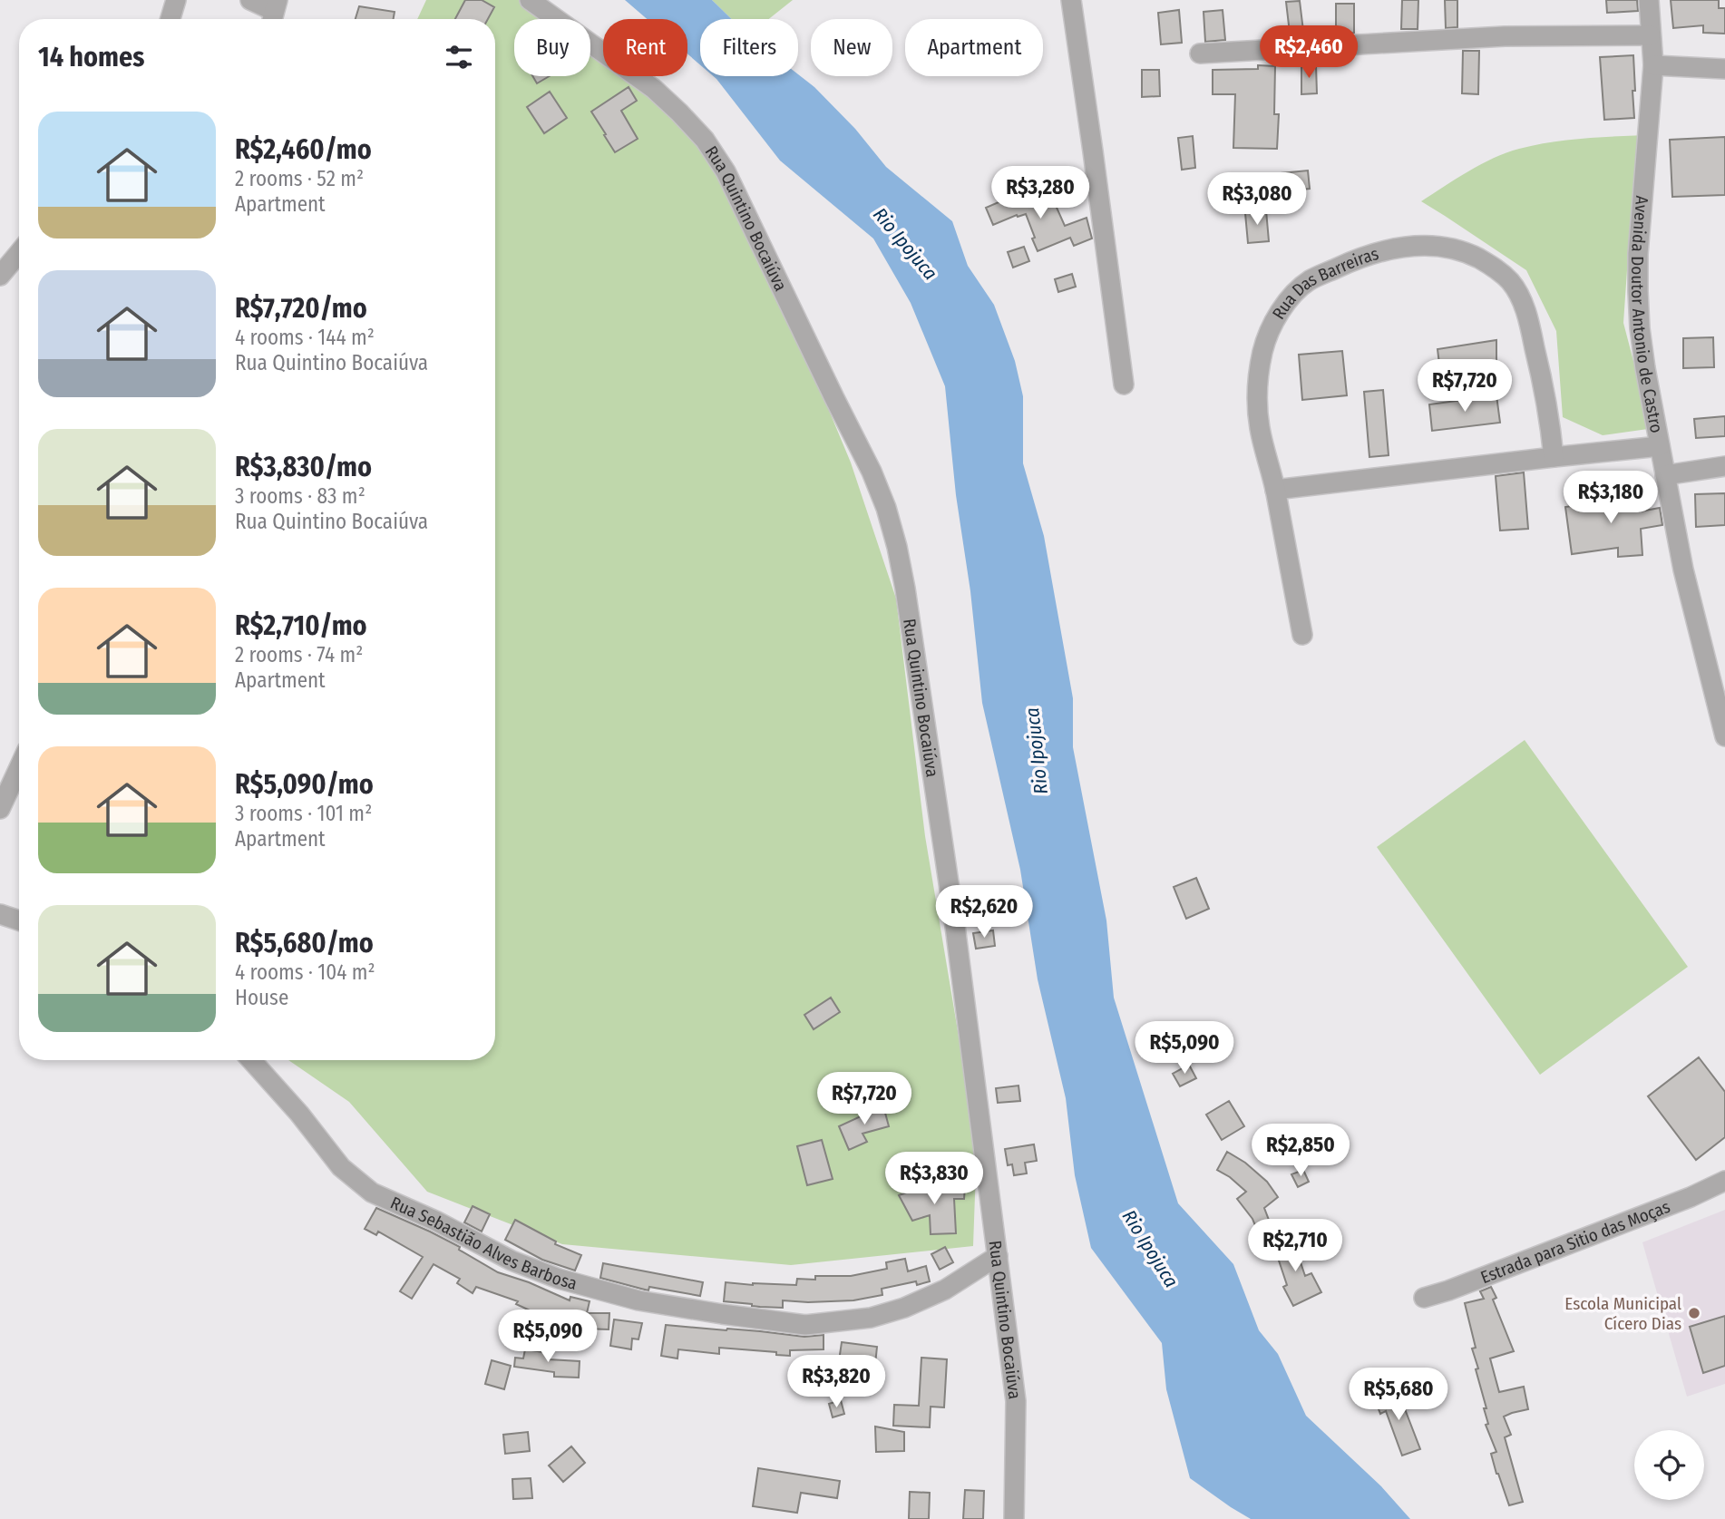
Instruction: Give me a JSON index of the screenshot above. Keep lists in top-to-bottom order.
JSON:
{
  "streets": {
    "street": [
      "Rua Quintino Bocaiúva",
      "Rua Das Barreiras",
      "Avenida Doutor Antonio de Castro",
      "Rua Sebastião Alves Barbosa",
      "Estrada para Sitio das Moças"
    ]
  },
  "crossings": [
    ["Rua Quintino Bocaiúva", "Rua Sebastião Alves Barbosa"]
  ],
  "water": ["Rio Ipojuca"],
  "places": ["Escola Municipal Cícero Dias"],
  "page": {
    "chip": [
      "Buy",
      "Rent",
      "Filters",
      "New",
      "Apartment"
    ],
    "heading": "14 homes",
    "price": [
      "R$2,460",
      "R$3,280",
      "R$3,080",
      "R$7,720",
      "R$3,180",
      "R$2,620",
      "R$5,090",
      "R$7,720",
      "R$2,850",
      "R$3,830",
      "R$2,710",
      "R$5,090",
      "R$3,820",
      "R$5,680"
    ],
    "list": [
      {
        "name": "R$2,460/mo",
        "note": "2 rooms · 52 m² · Apartment"
      },
      {
        "name": "R$7,720/mo",
        "note": "4 rooms · 144 m² · Rua Quintino Bocaiúva"
      },
      {
        "name": "R$3,830/mo",
        "note": "3 rooms · 83 m² · Rua Quintino Bocaiúva"
      },
      {
        "name": "R$2,710/mo",
        "note": "2 rooms · 74 m² · Apartment"
      },
      {
        "name": "R$5,090/mo",
        "note": "3 rooms · 101 m² · Apartment"
      },
      {
        "name": "R$5,680/mo",
        "note": "4 rooms · 104 m² · House"
      }
    ]
  }
}
